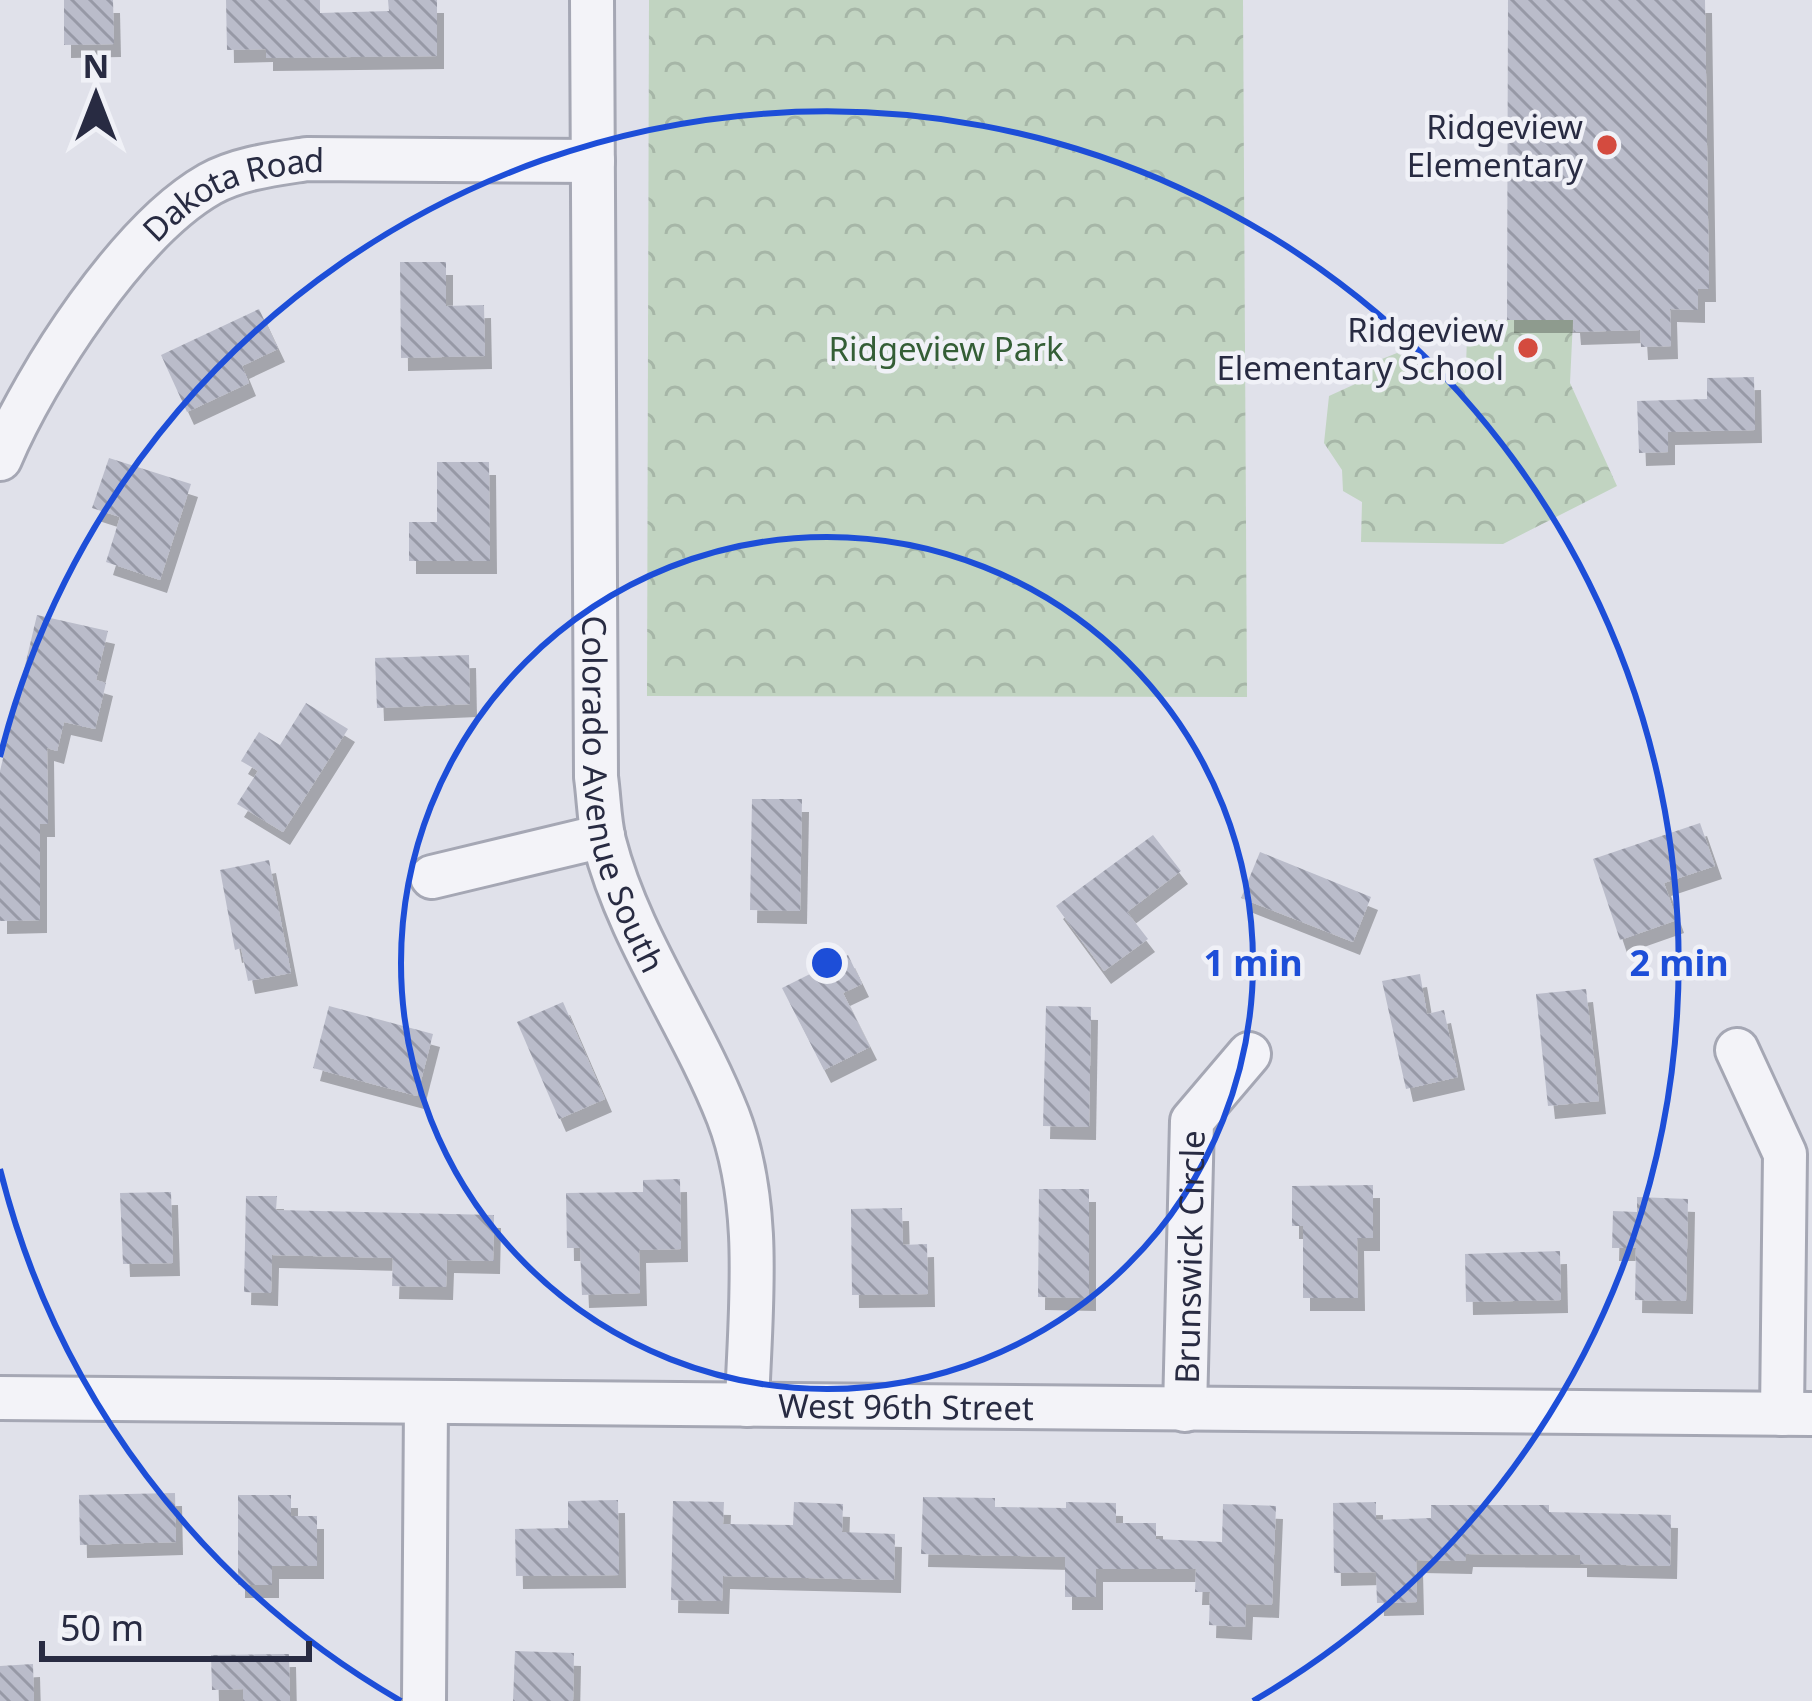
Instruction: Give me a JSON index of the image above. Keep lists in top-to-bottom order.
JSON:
{
  "streets": {
    "street": [
      "Dakota Road",
      "Colorado Avenue South",
      "Brunswick Circle",
      "West 96th Street"
    ]
  },
  "crossings": [
    ["Dakota Road", "Colorado Avenue South"],
    ["Colorado Avenue South", "West 96th Street"],
    ["Brunswick Circle", "West 96th Street"]
  ],
  "parks": ["Ridgeview Park"],
  "places": ["Ridgeview Elementary", "Ridgeview Elementary School"],
  "scale_bar": "50 m",
  "north": "top",
  "rings": ["1 min", "2 min"]
}
